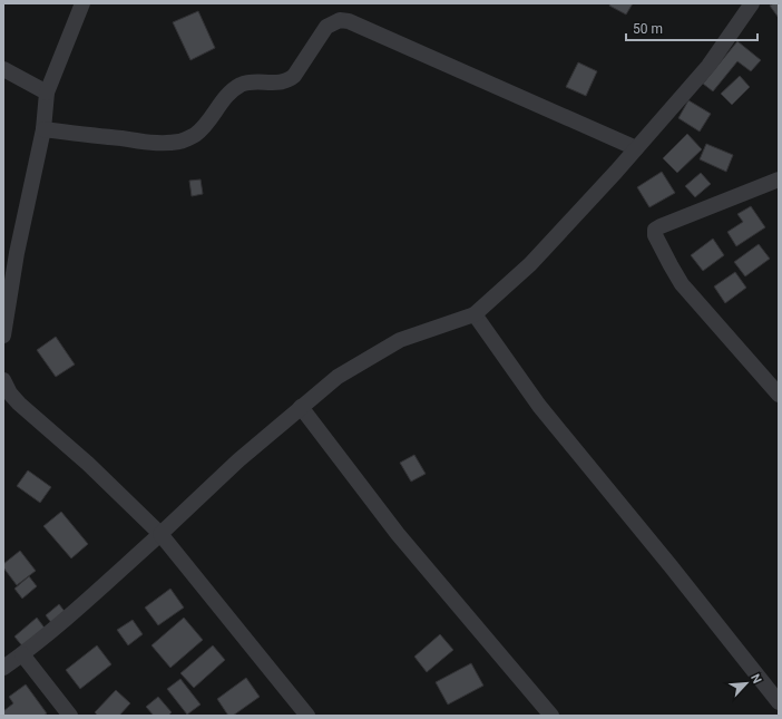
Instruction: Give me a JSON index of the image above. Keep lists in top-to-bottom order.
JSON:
{
  "scale_bar": "50 m",
  "north": "top right"
}
